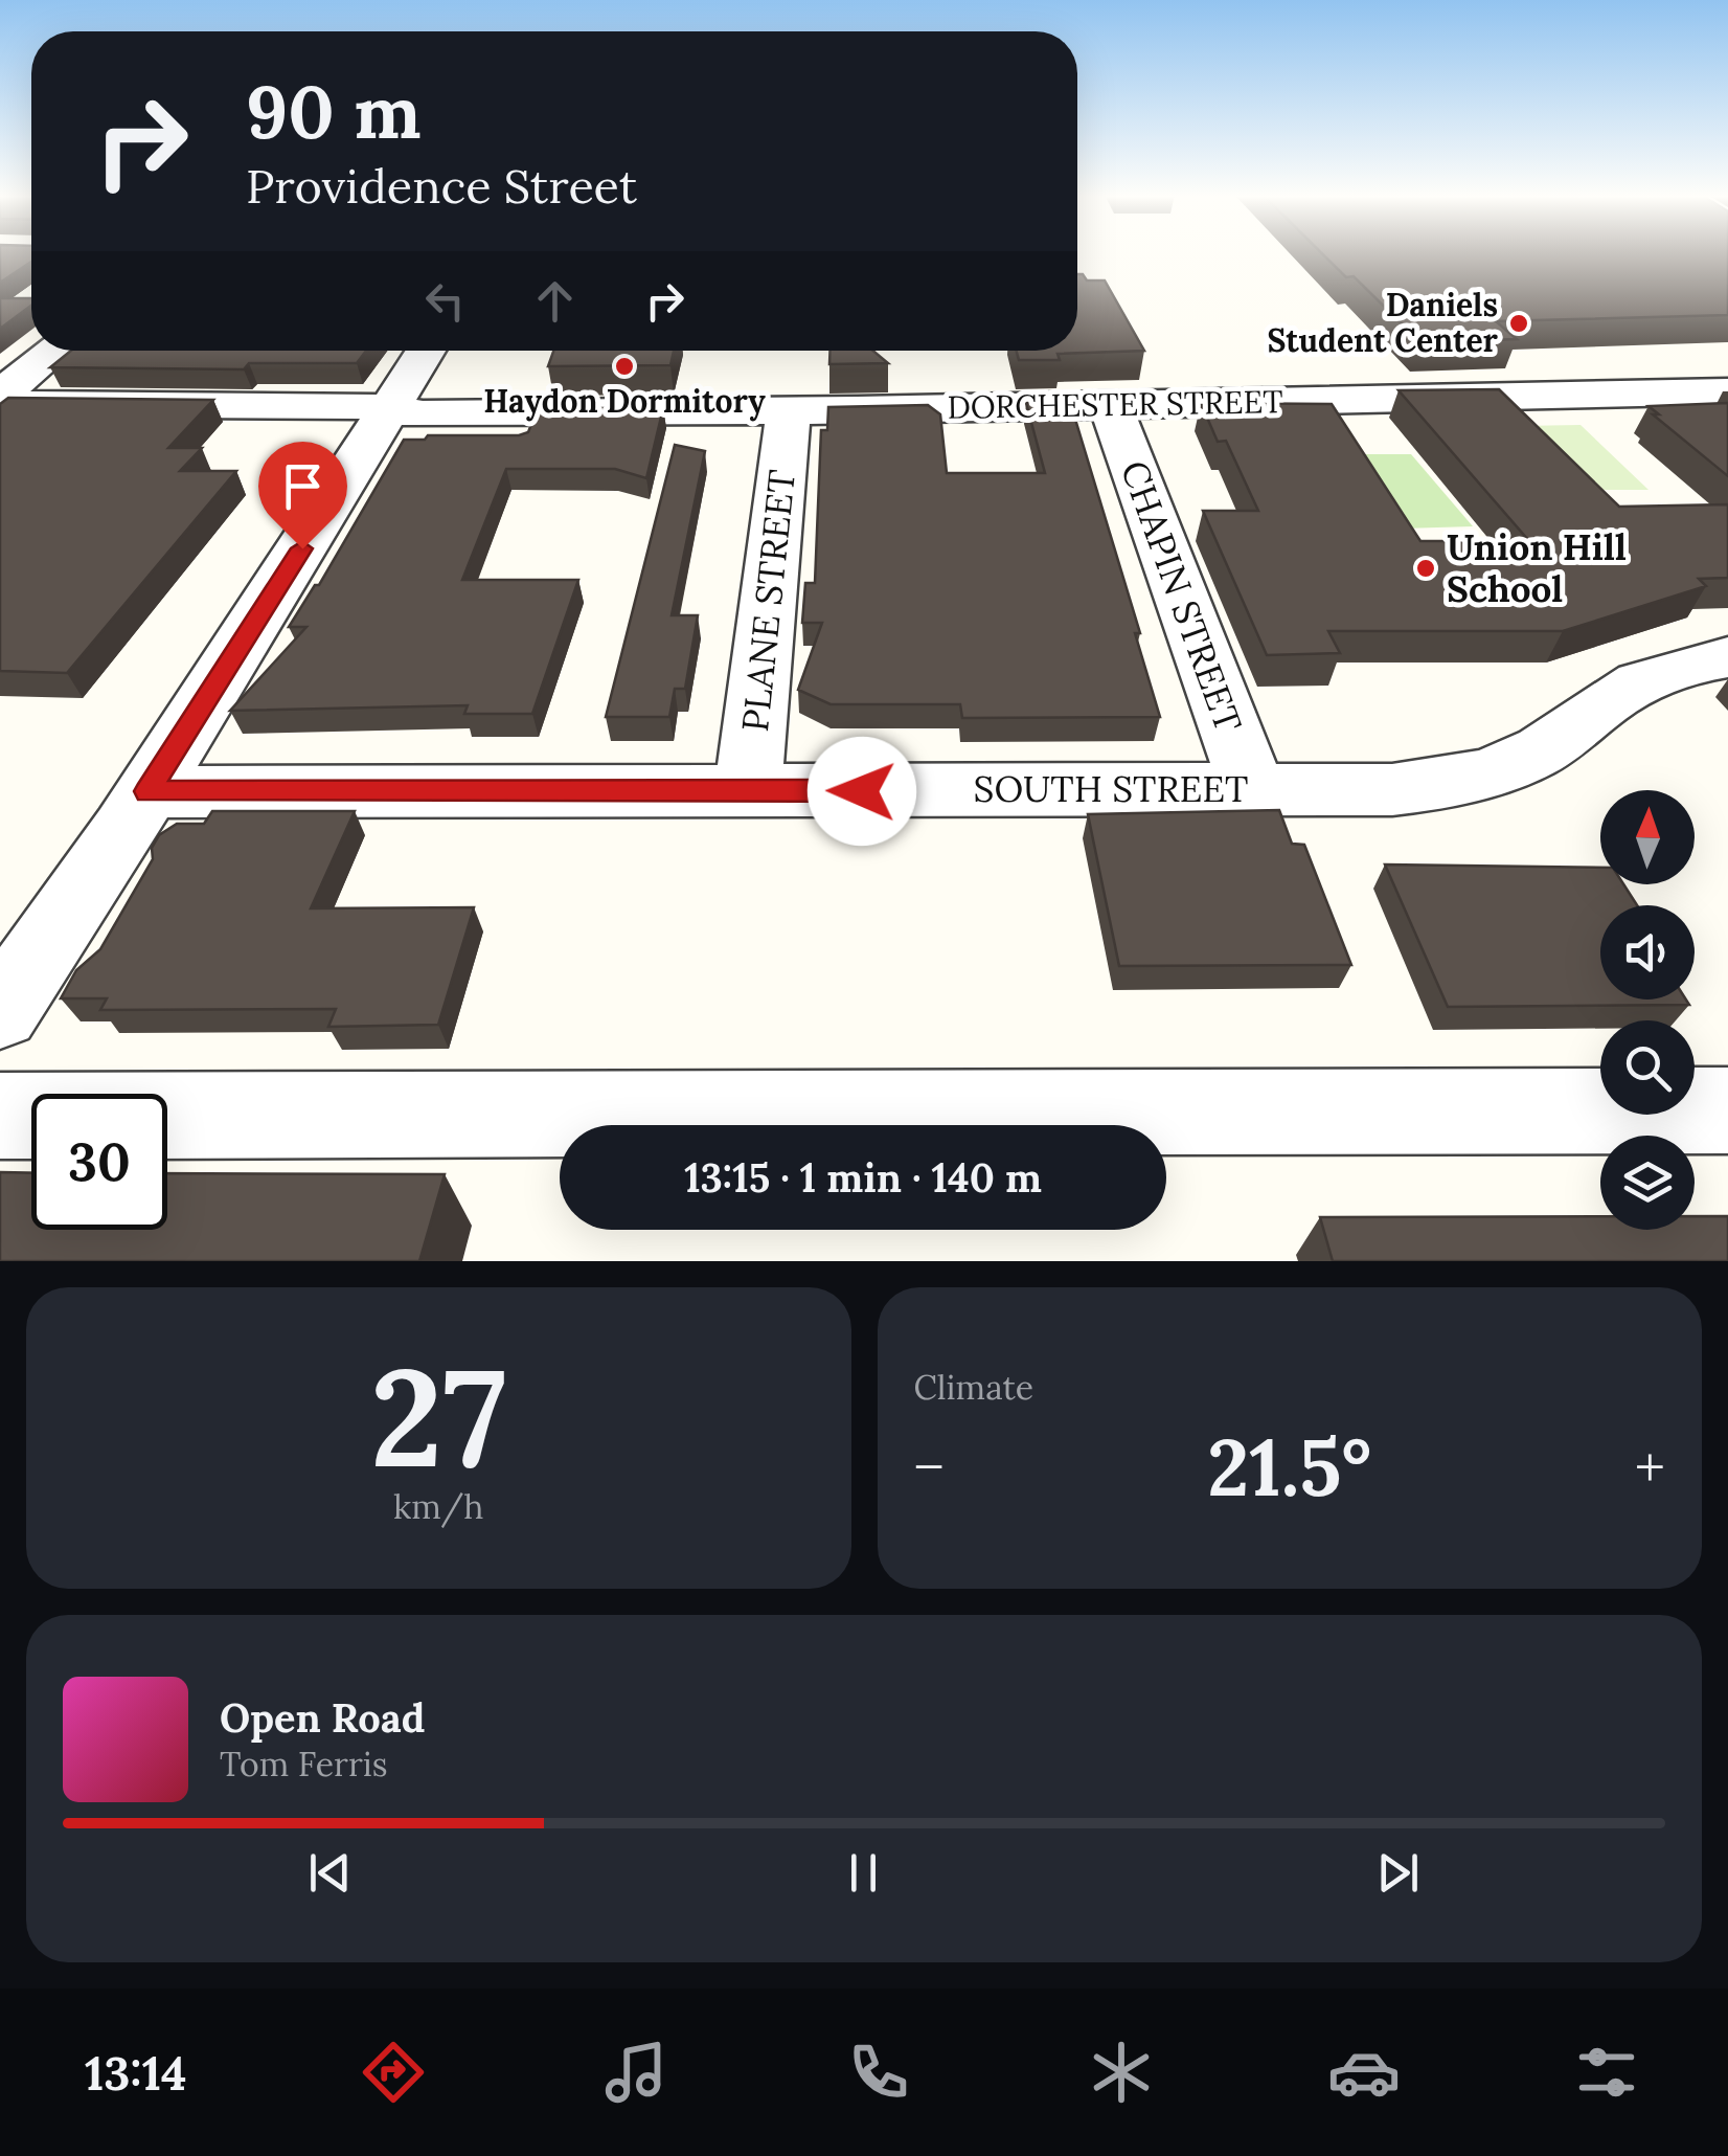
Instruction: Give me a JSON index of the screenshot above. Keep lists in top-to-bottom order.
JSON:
{
  "streets": {
    "street": [
      "DORCHESTER STREET",
      "CHAPIN STREET",
      "PLANE STREET",
      "SOUTH STREET"
    ]
  },
  "crossings": [
    ["DORCHESTER STREET", "CHAPIN STREET"],
    ["DORCHESTER STREET", "PLANE STREET"],
    ["CHAPIN STREET", "SOUTH STREET"],
    ["PLANE STREET", "SOUTH STREET"]
  ],
  "places": ["Daniels Student Center", "Haydon Dormitory", "Union Hill School"],
  "north": "top",
  "page": {
    "turn": ["90 m", "Providence Street"],
    "limit": "30",
    "trip": "13:15 · 1 min · 140 m",
    "tile": [
      ["27", "km/h"],
      "Climate"
    ],
    "heat": ["−", "21.5°", "+"],
    "song": ["Open Road", "Tom Ferris"],
    "tabs": "13:14"
  }
}
